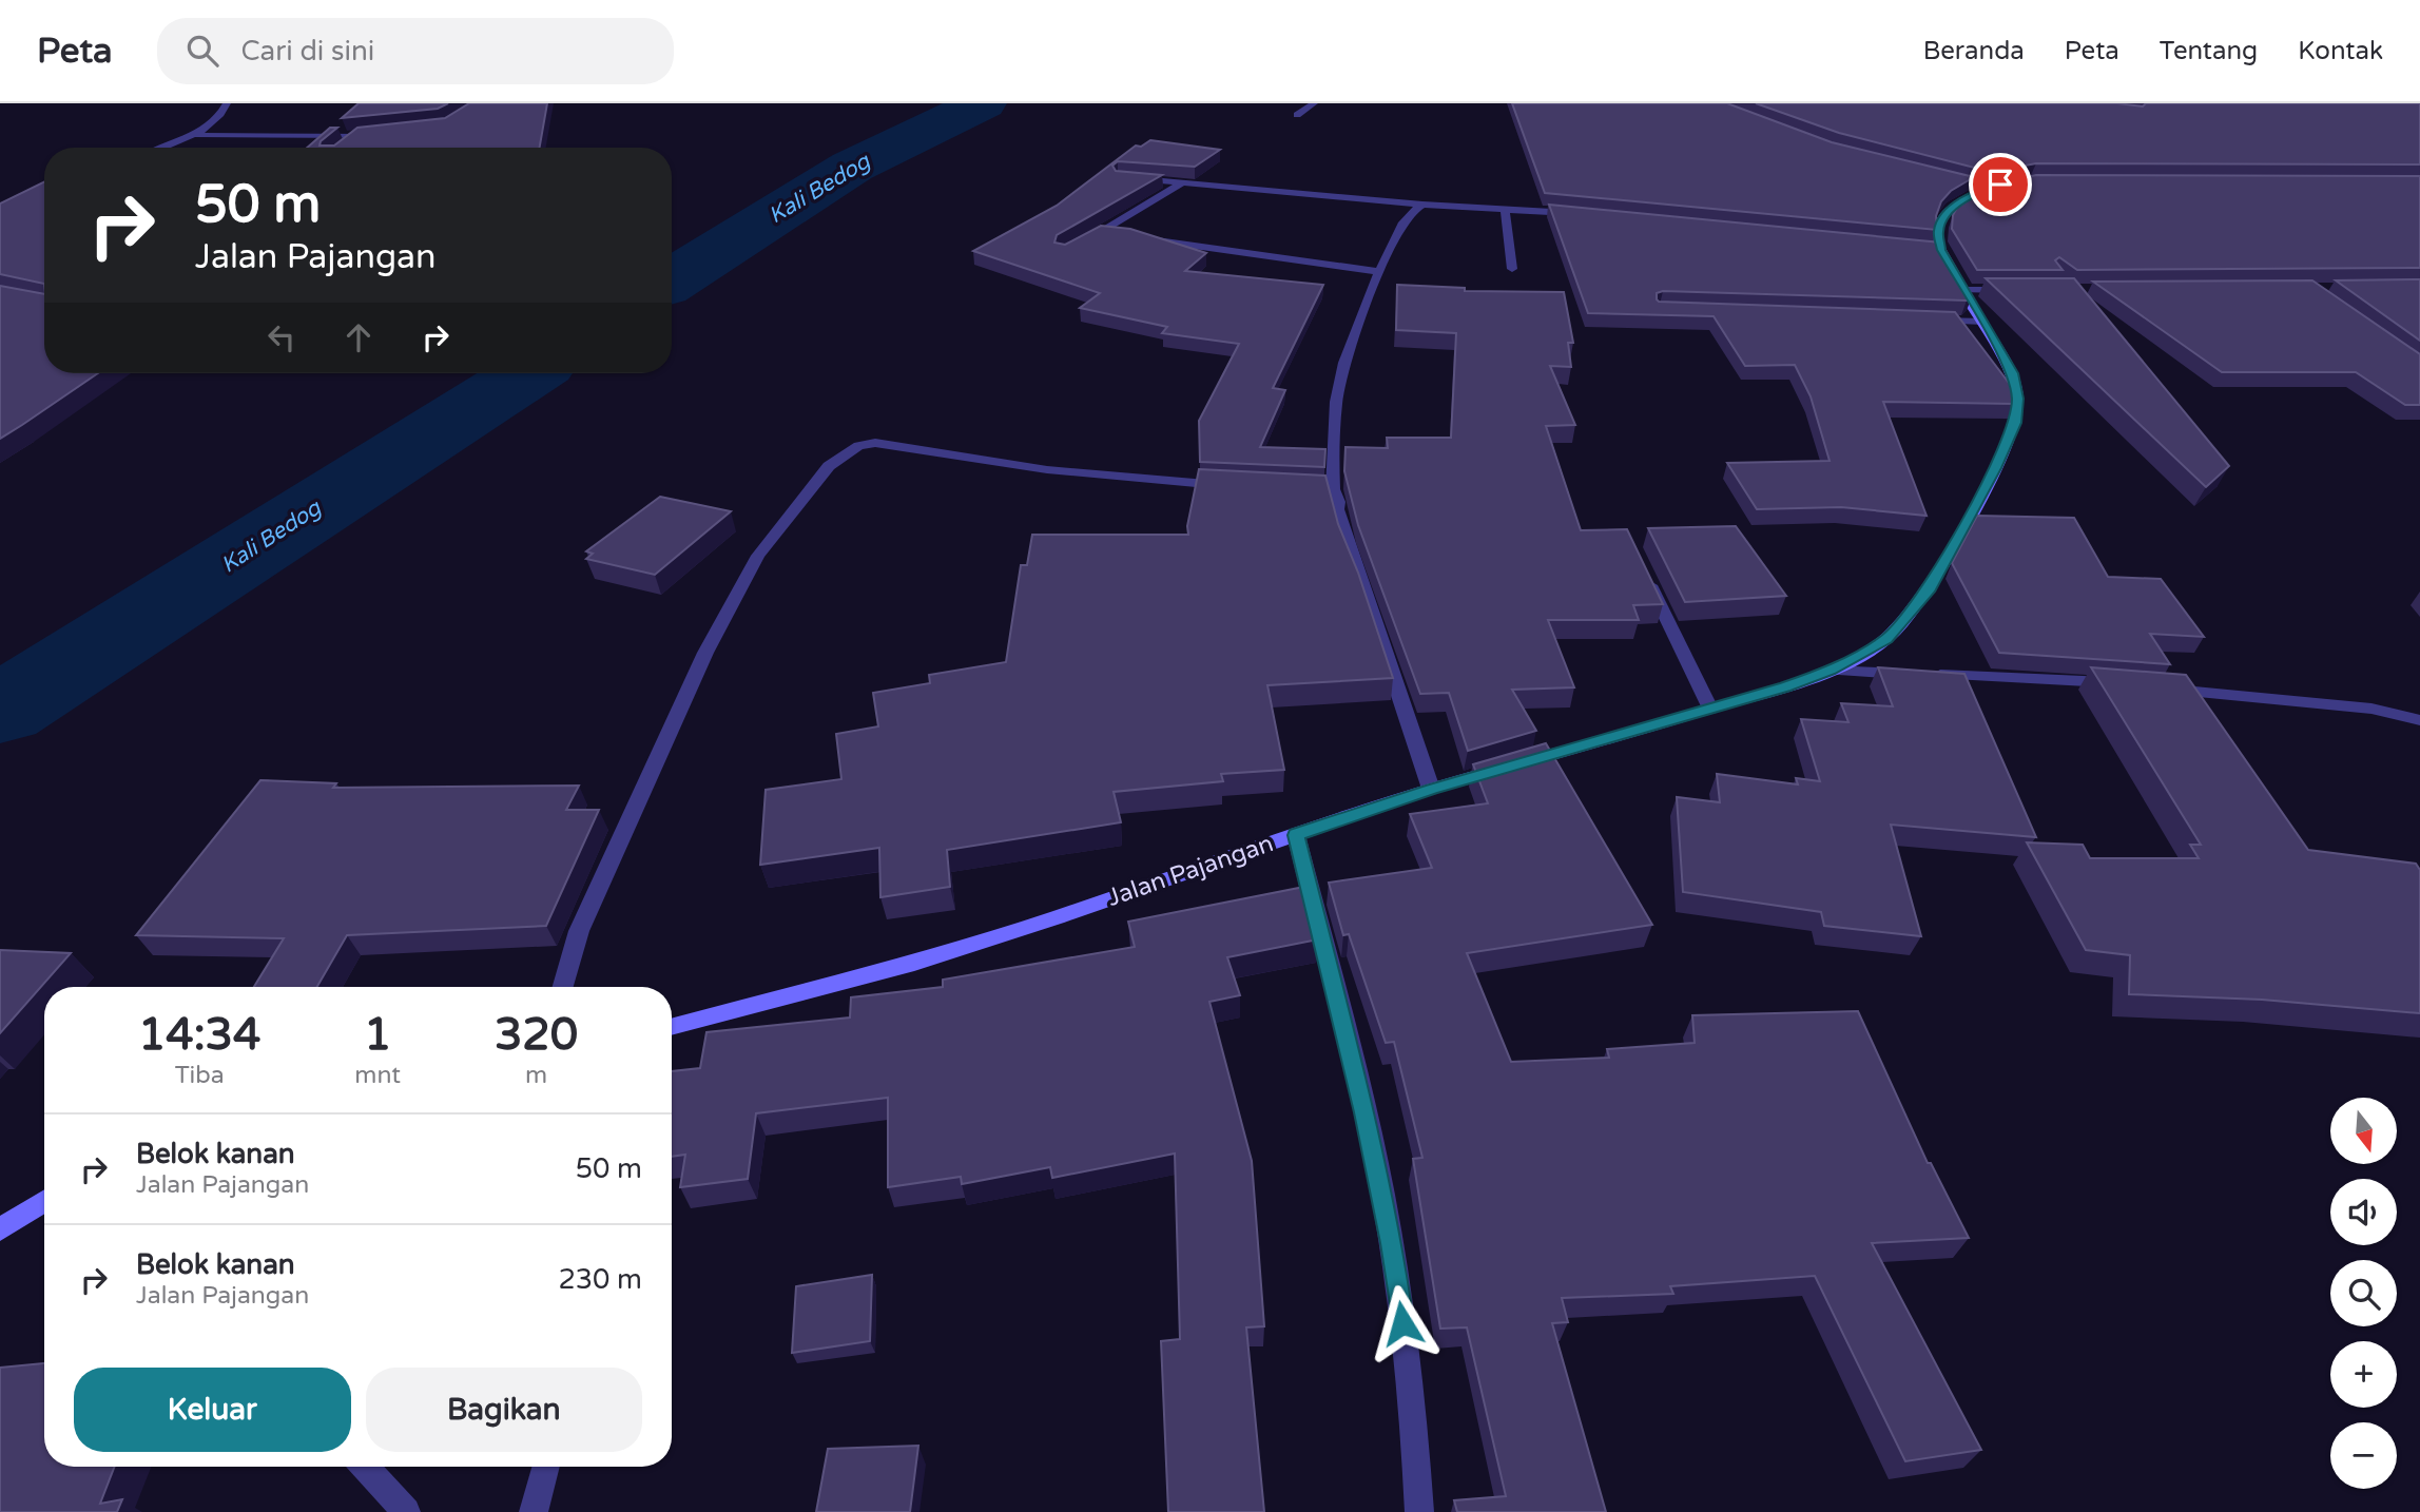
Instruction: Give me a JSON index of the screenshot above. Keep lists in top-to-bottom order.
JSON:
{
  "streets": {
    "main road": ["Jalan Pajangan"]
  },
  "water": ["Kali Bedog"],
  "north": "bottom",
  "page": {
    "header": "Peta",
    "search": "Cari di sini",
    "nav": [
      "Beranda",
      "Peta",
      "Tentang",
      "Kontak"
    ],
    "turn": ["50 m", "Jalan Pajangan"],
    "eta": [
      "14:34",
      "Tiba",
      "1",
      "mnt",
      "320",
      "m"
    ],
    "map_buttons": ["+", "−"],
    "list": [
      {
        "name": "Belok kanan",
        "note": "Jalan Pajangan",
        "value": "50 m"
      },
      {
        "name": "Belok kanan",
        "note": "Jalan Pajangan",
        "value": "230 m"
      }
    ],
    "buttons": ["Keluar", "Bagikan"]
  }
}
